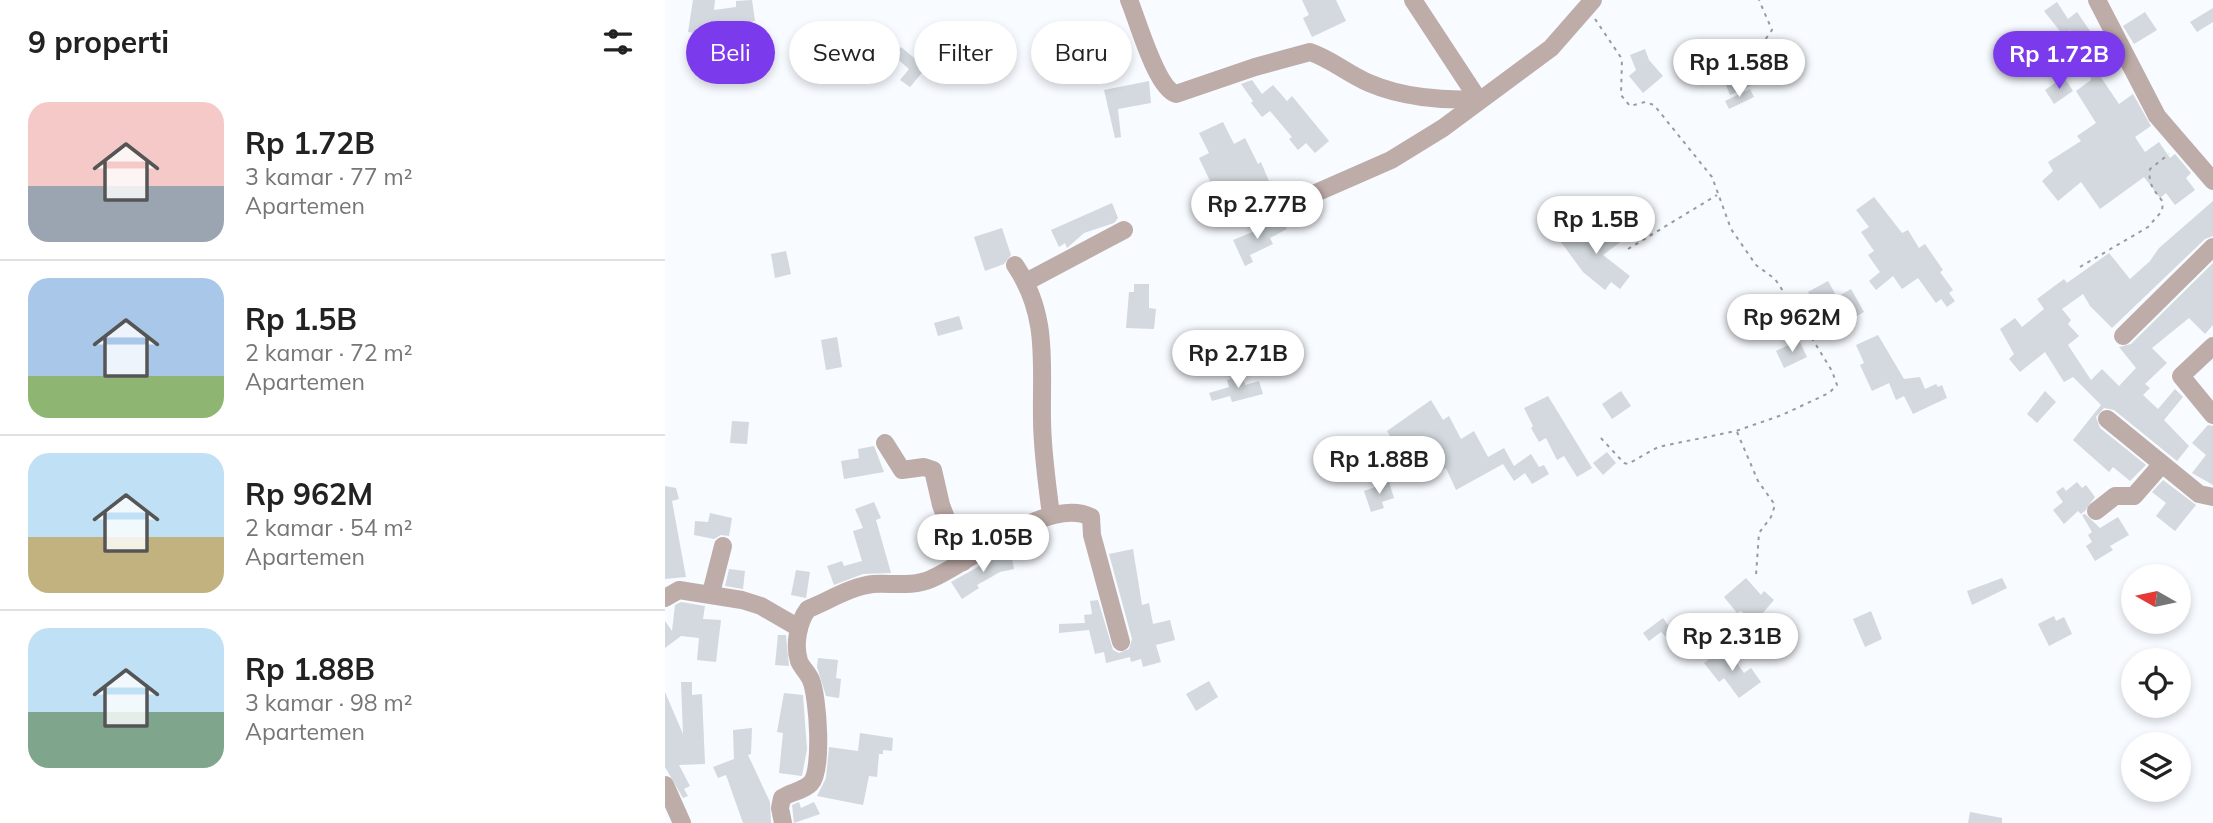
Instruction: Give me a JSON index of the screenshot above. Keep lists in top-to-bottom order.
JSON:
{
  "north": "left",
  "page": {
    "heading": "9 properti",
    "chip": [
      "Beli",
      "Sewa",
      "Filter",
      "Baru"
    ],
    "price": [
      "Rp 1.72B",
      "Rp 1.58B",
      "Rp 2.77B",
      "Rp 1.5B",
      "Rp 962M",
      "Rp 2.71B",
      "Rp 1.88B",
      "Rp 1.05B",
      "Rp 2.31B"
    ],
    "list": [
      {
        "name": "Rp 1.72B",
        "note": "3 kamar · 77 m² · Apartemen"
      },
      {
        "name": "Rp 1.5B",
        "note": "2 kamar · 72 m² · Apartemen"
      },
      {
        "name": "Rp 962M",
        "note": "2 kamar · 54 m² · Apartemen"
      },
      {
        "name": "Rp 1.88B",
        "note": "3 kamar · 98 m² · Apartemen"
      }
    ]
  }
}
